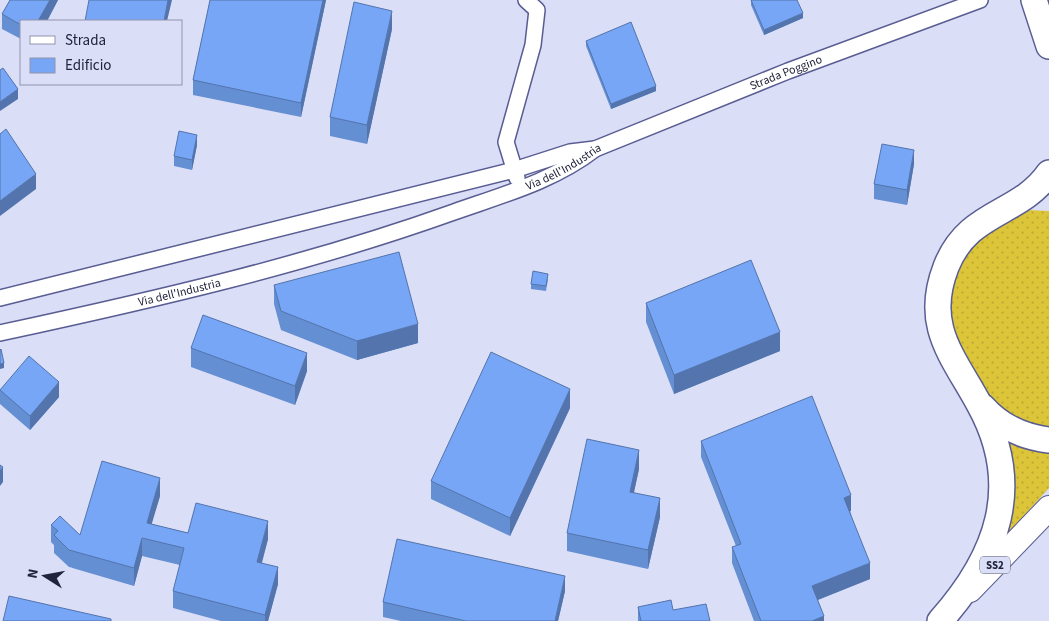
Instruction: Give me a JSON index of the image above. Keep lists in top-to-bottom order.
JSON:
{
  "streets": {
    "main road": ["SS2"],
    "street": ["Strada Poggino", "Via dell'Industria"]
  },
  "crossings": [
    ["Strada Poggino", "Via dell'Industria"]
  ],
  "legend": ["Strada", "Edificio"],
  "north": "left"
}
